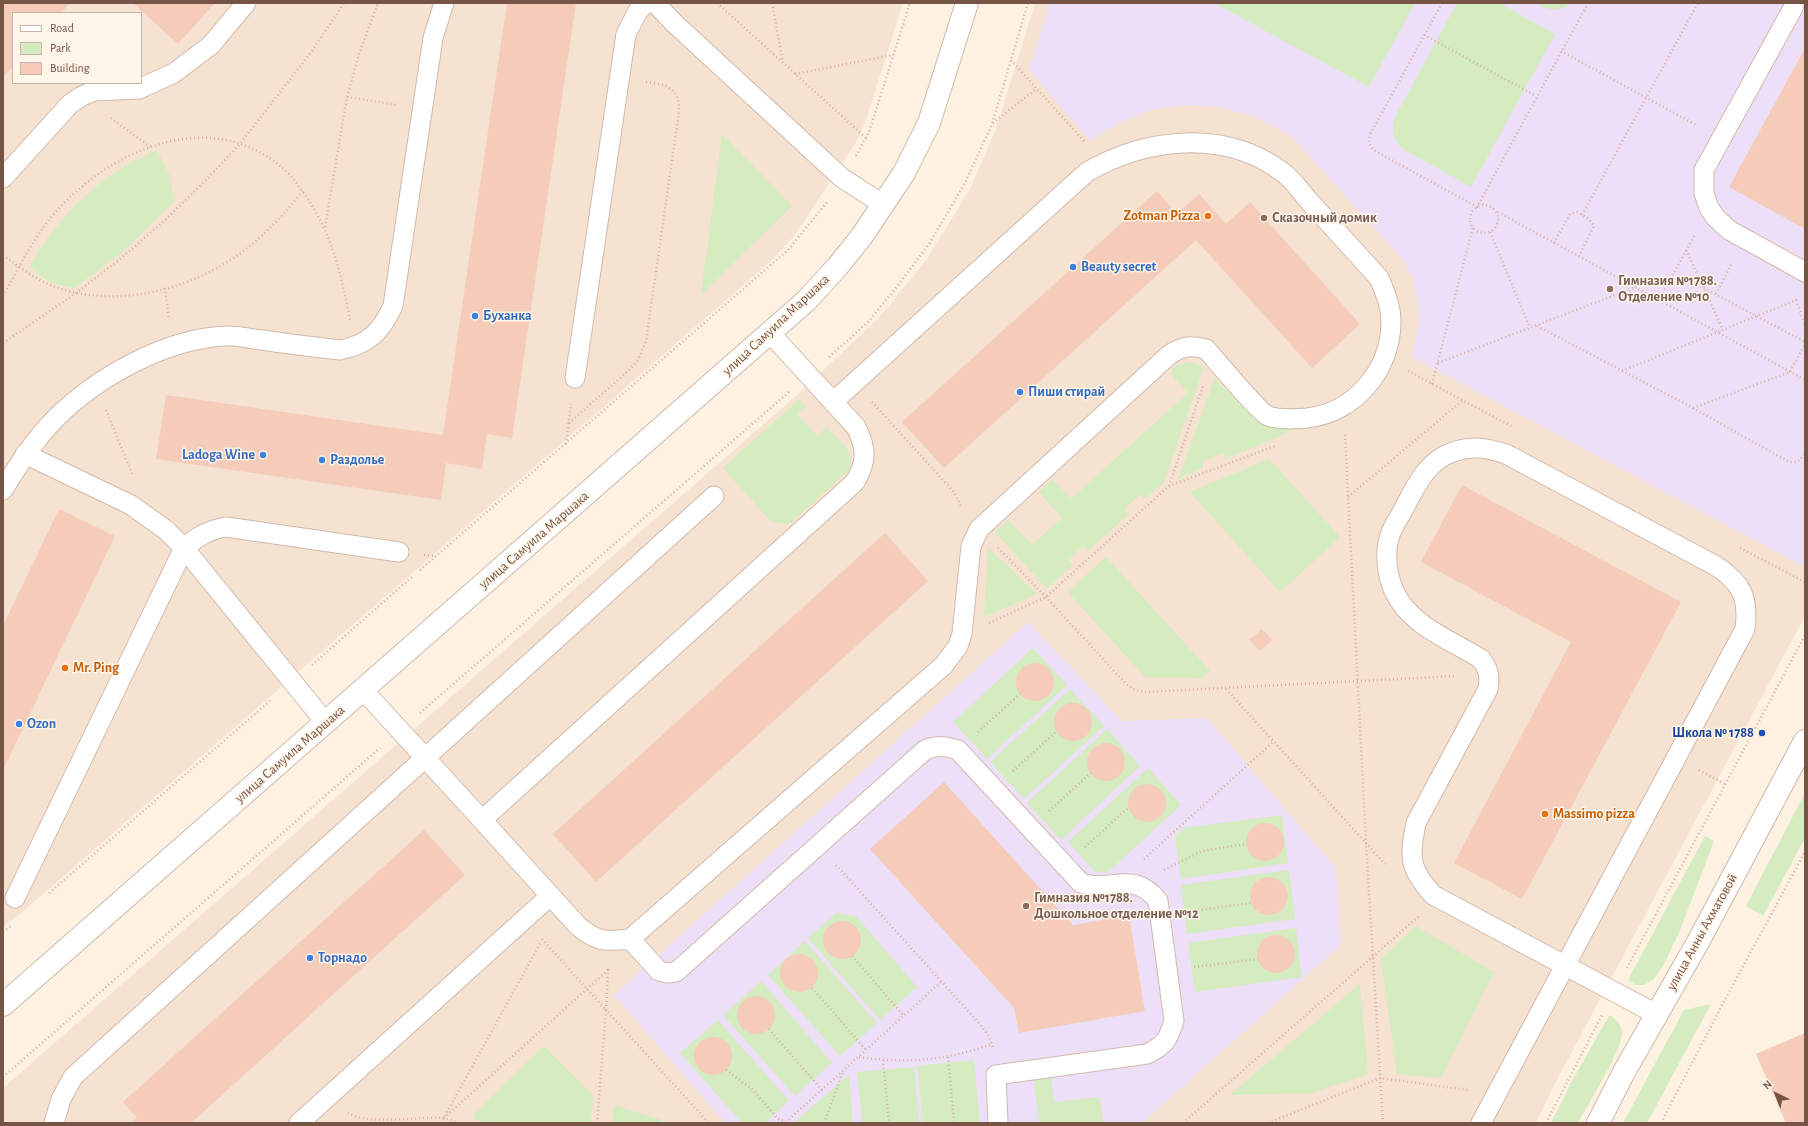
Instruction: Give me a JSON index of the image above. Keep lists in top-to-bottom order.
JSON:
{
  "streets": {
    "street": ["улица Самуила Маршака", "улица Анны Ахматовой"]
  },
  "places": [
    "Zotman Pizza",
    "Сказочный домик",
    "Beauty secret",
    "Гимназия №1788. Отделение №10",
    "Буханка",
    "Пиши стирай",
    "Ladoga Wine",
    "Раздолье",
    "Mr. Ping",
    "Ozon",
    "Школа № 1788",
    "Massimo pizza",
    "Гимназия №1788. Дошкольное отделение №12",
    "Торнадо"
  ],
  "legend": ["Road", "Park", "Building"],
  "north": "top left"
}
